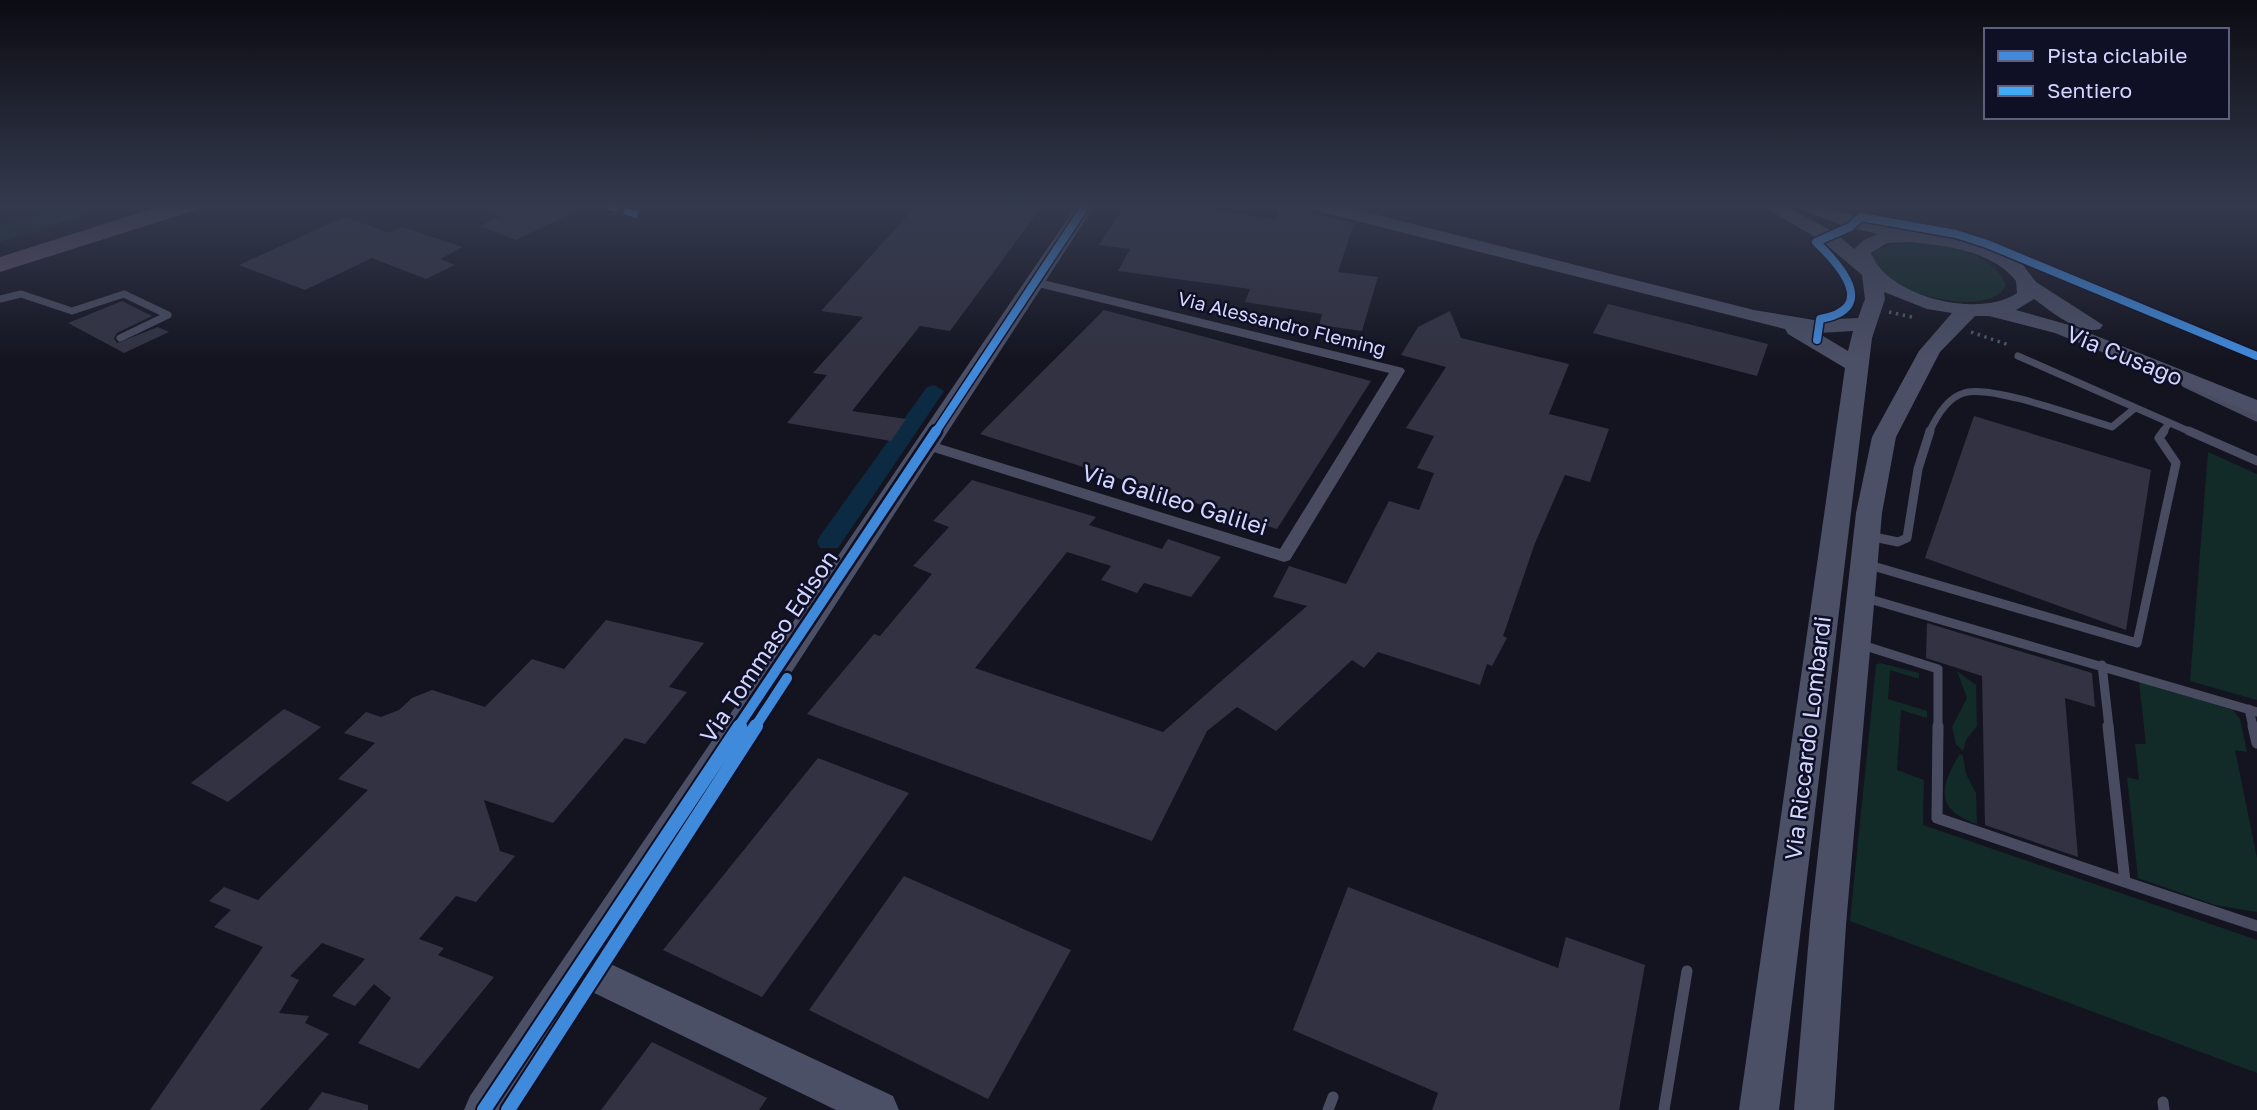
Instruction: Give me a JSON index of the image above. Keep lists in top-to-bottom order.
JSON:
{
  "streets": {
    "main road": ["Via Cusago"],
    "street": [
      "Via Alessandro Fleming",
      "Via Galileo Galilei",
      "Via Tommaso Edison",
      "Via Riccardo Lombardi"
    ]
  },
  "crossings": [
    ["Via Alessandro Fleming", "Via Galileo Galilei"],
    ["Via Alessandro Fleming", "Via Tommaso Edison"],
    ["Via Cusago", "Via Riccardo Lombardi"],
    ["Via Galileo Galilei", "Via Tommaso Edison"]
  ],
  "legend": ["Pista ciclabile", "Sentiero"]
}
